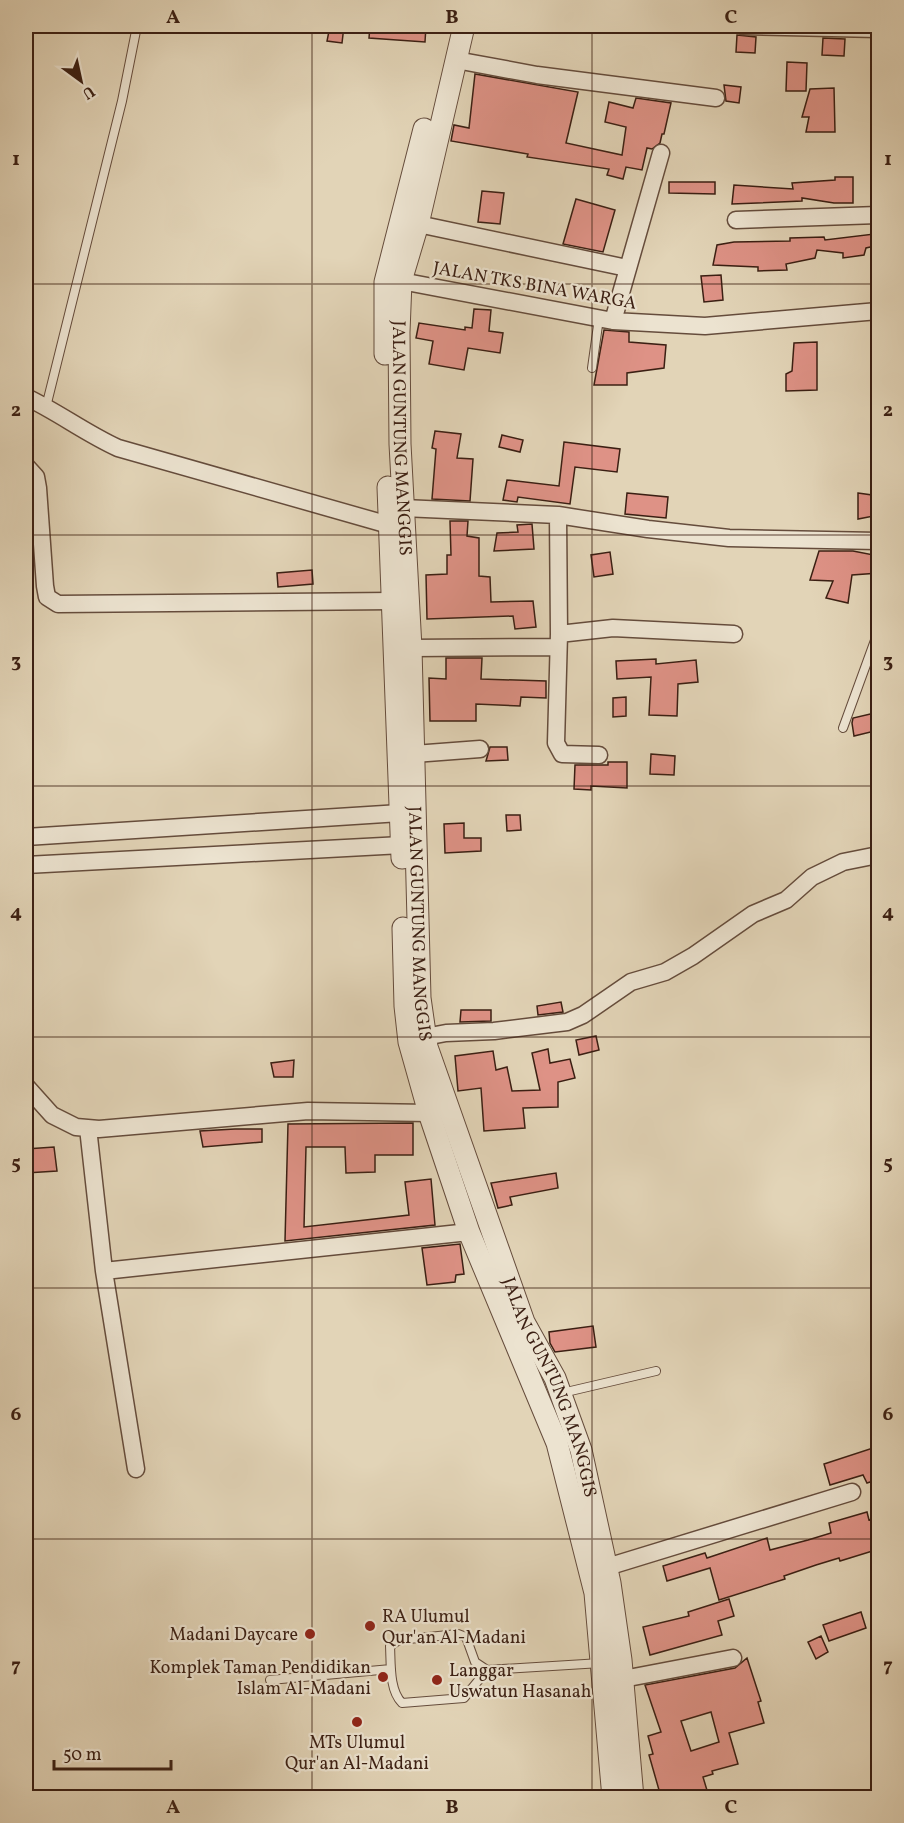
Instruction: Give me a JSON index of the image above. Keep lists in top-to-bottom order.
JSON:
{
  "streets": {
    "street": ["JALAN TKS BINA WARGA", "JALAN GUNTUNG MANGGIS"]
  },
  "crossings": [
    ["JALAN TKS BINA WARGA", "JALAN GUNTUNG MANGGIS"]
  ],
  "places": [
    "RA Ulumul Qur'an Al-Madani",
    "Madani Daycare",
    "Komplek Taman Pendidikan Islam Al-Madani",
    "Langgar Uswatun Hasanah",
    "MTs Ulumul Qur'an Al-Madani"
  ],
  "scale_bar": "50 m",
  "north": "bottom right",
  "grid": {
    "columns": ["A", "B", "C"],
    "rows": [
      "1",
      "2",
      "3",
      "4",
      "5",
      "6",
      "7"
    ]
  }
}
